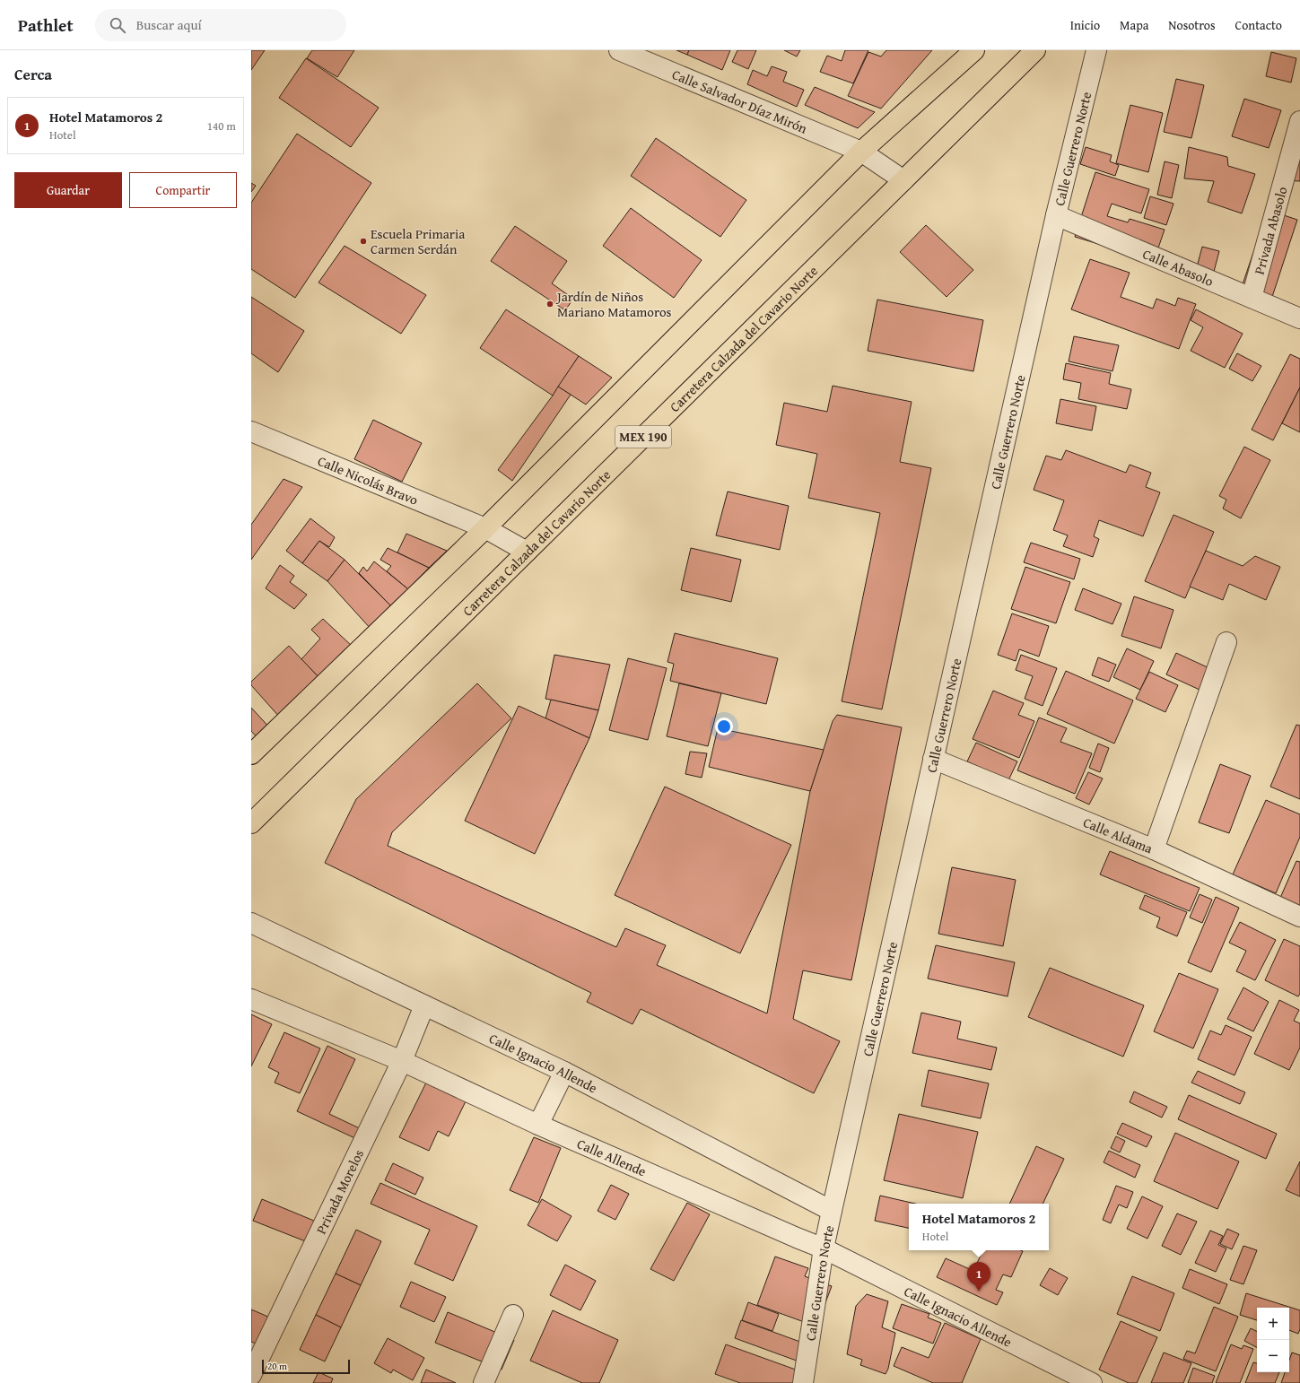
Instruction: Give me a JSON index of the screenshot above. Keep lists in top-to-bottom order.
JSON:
{
  "streets": {
    "main road": ["Carretera Calzada del Cavario Norte", "MEX 190"],
    "street": [
      "Calle Salvador Díaz Mirón",
      "Calle Guerrero Norte",
      "Privada Abasolo",
      "Calle Abasolo",
      "Calle Nicolás Bravo",
      "Calle Aldama",
      "Calle Ignacio Allende",
      "Calle Allende",
      "Privada Morelos"
    ]
  },
  "crossings": [
    ["Calle Salvador Díaz Mirón", "Carretera Calzada del Cavario Norte"],
    ["Calle Salvador Díaz Mirón", "MEX 190"],
    ["Calle Guerrero Norte", "Calle Abasolo"],
    ["Calle Guerrero Norte", "Calle Aldama"],
    ["Calle Guerrero Norte", "Calle Ignacio Allende"],
    ["Calle Guerrero Norte", "Calle Allende"],
    ["Privada Abasolo", "Calle Abasolo"],
    ["Carretera Calzada del Cavario Norte", "Calle Nicolás Bravo"],
    ["MEX 190", "Calle Nicolás Bravo"],
    ["Calle Ignacio Allende", "Calle Allende"],
    ["Calle Ignacio Allende", "Privada Morelos"],
    ["Calle Allende", "Privada Morelos"]
  ],
  "places": ["Escuela Primaria Carmen Serdán", "Jardín de Niños Mariano Matamoros"],
  "scale_bar": "20 m",
  "page": {
    "header": "Pathlet",
    "search": "Buscar aquí",
    "nav": [
      "Inicio",
      "Mapa",
      "Nosotros",
      "Contacto"
    ],
    "heading": "Cerca",
    "list": [
      {
        "mark": "1",
        "name": "Hotel Matamoros 2",
        "note": "Hotel",
        "value": "140 m"
      }
    ],
    "buttons": ["Guardar", "Compartir"],
    "popup": ["Hotel Matamoros 2", "Hotel"],
    "pins": "1",
    "map_buttons": ["+", "−"],
    "scale": "20 m"
  }
}
